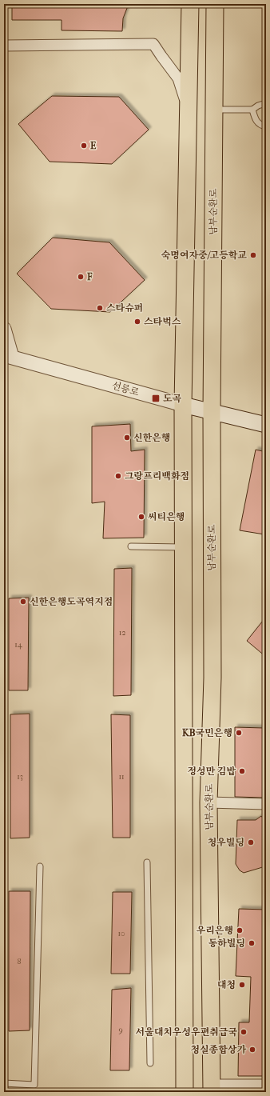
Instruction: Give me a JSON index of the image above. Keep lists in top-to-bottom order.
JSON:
{
  "streets": {
    "main road": ["남부순환로", "선릉로"]
  },
  "crossings": [
    ["남부순환로", "선릉로"]
  ],
  "places": {
    "other": [
      "E",
      "숙명여자중/고등학교",
      "F",
      "스타슈퍼",
      "스타벅스",
      "신한은행",
      "그랑프리백화점",
      "씨티은행",
      "신한은행도곡역지점",
      "KB국민은행",
      "정성만 김밥",
      "청우빌딩",
      "우리은행",
      "동하빌딩",
      "대청",
      "서울대치우성우편취급국",
      "청실종합상가"
    ],
    "transit": ["도곡"]
  },
  "house_numbers": [
    "12",
    "14",
    "13",
    "11",
    "10",
    "8",
    "9"
  ]
}
